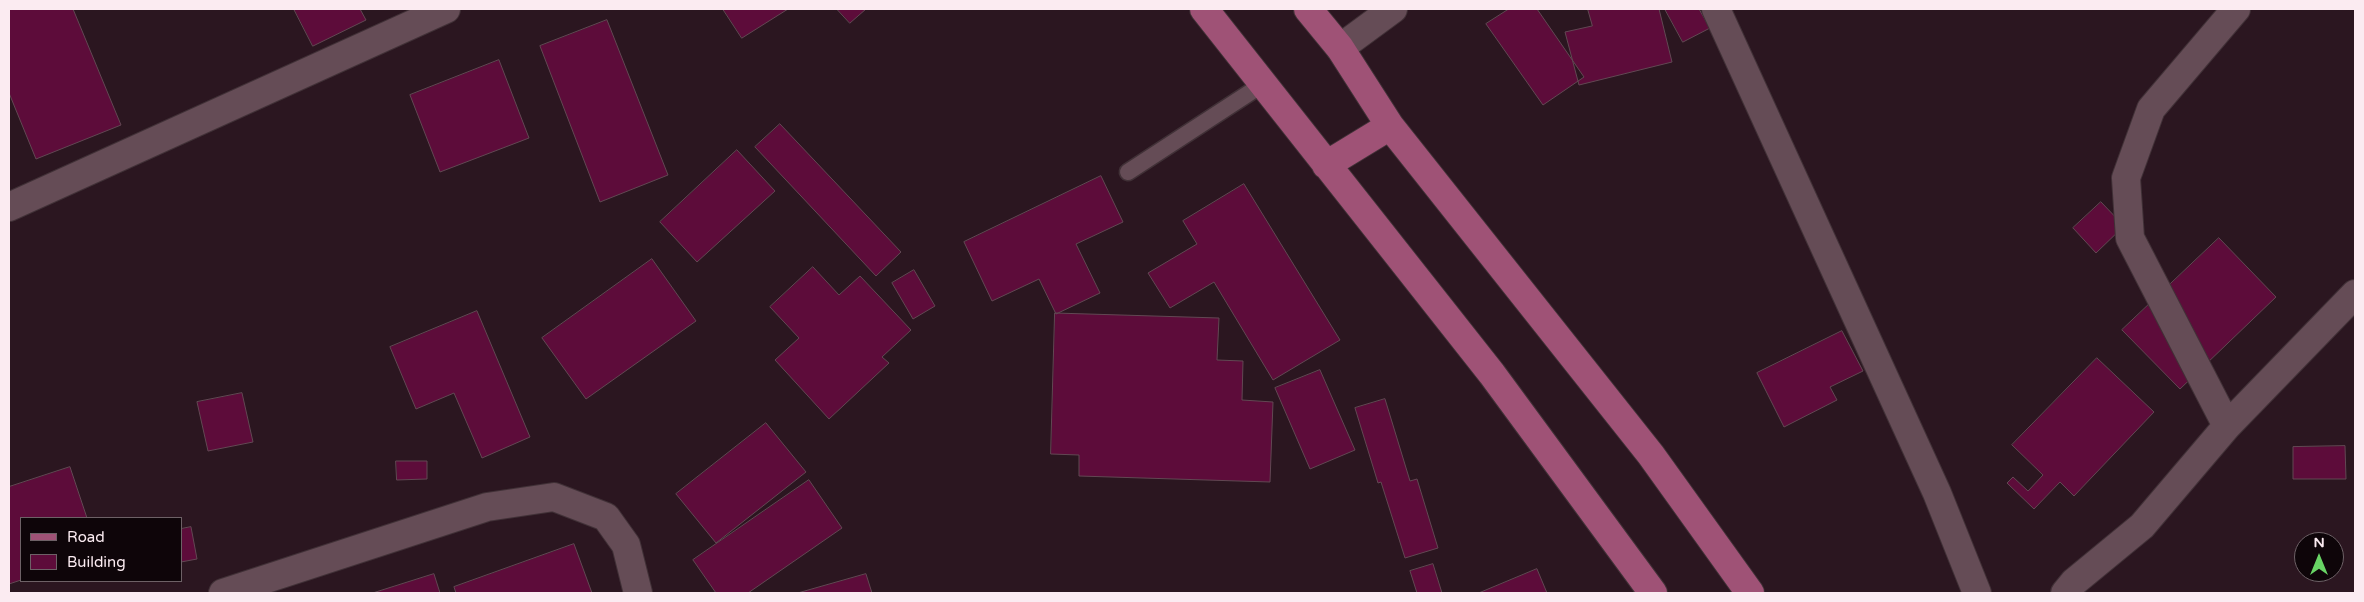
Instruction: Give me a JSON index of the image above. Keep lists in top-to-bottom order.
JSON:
{
  "legend": ["Road", "Building"],
  "north": "top"
}
